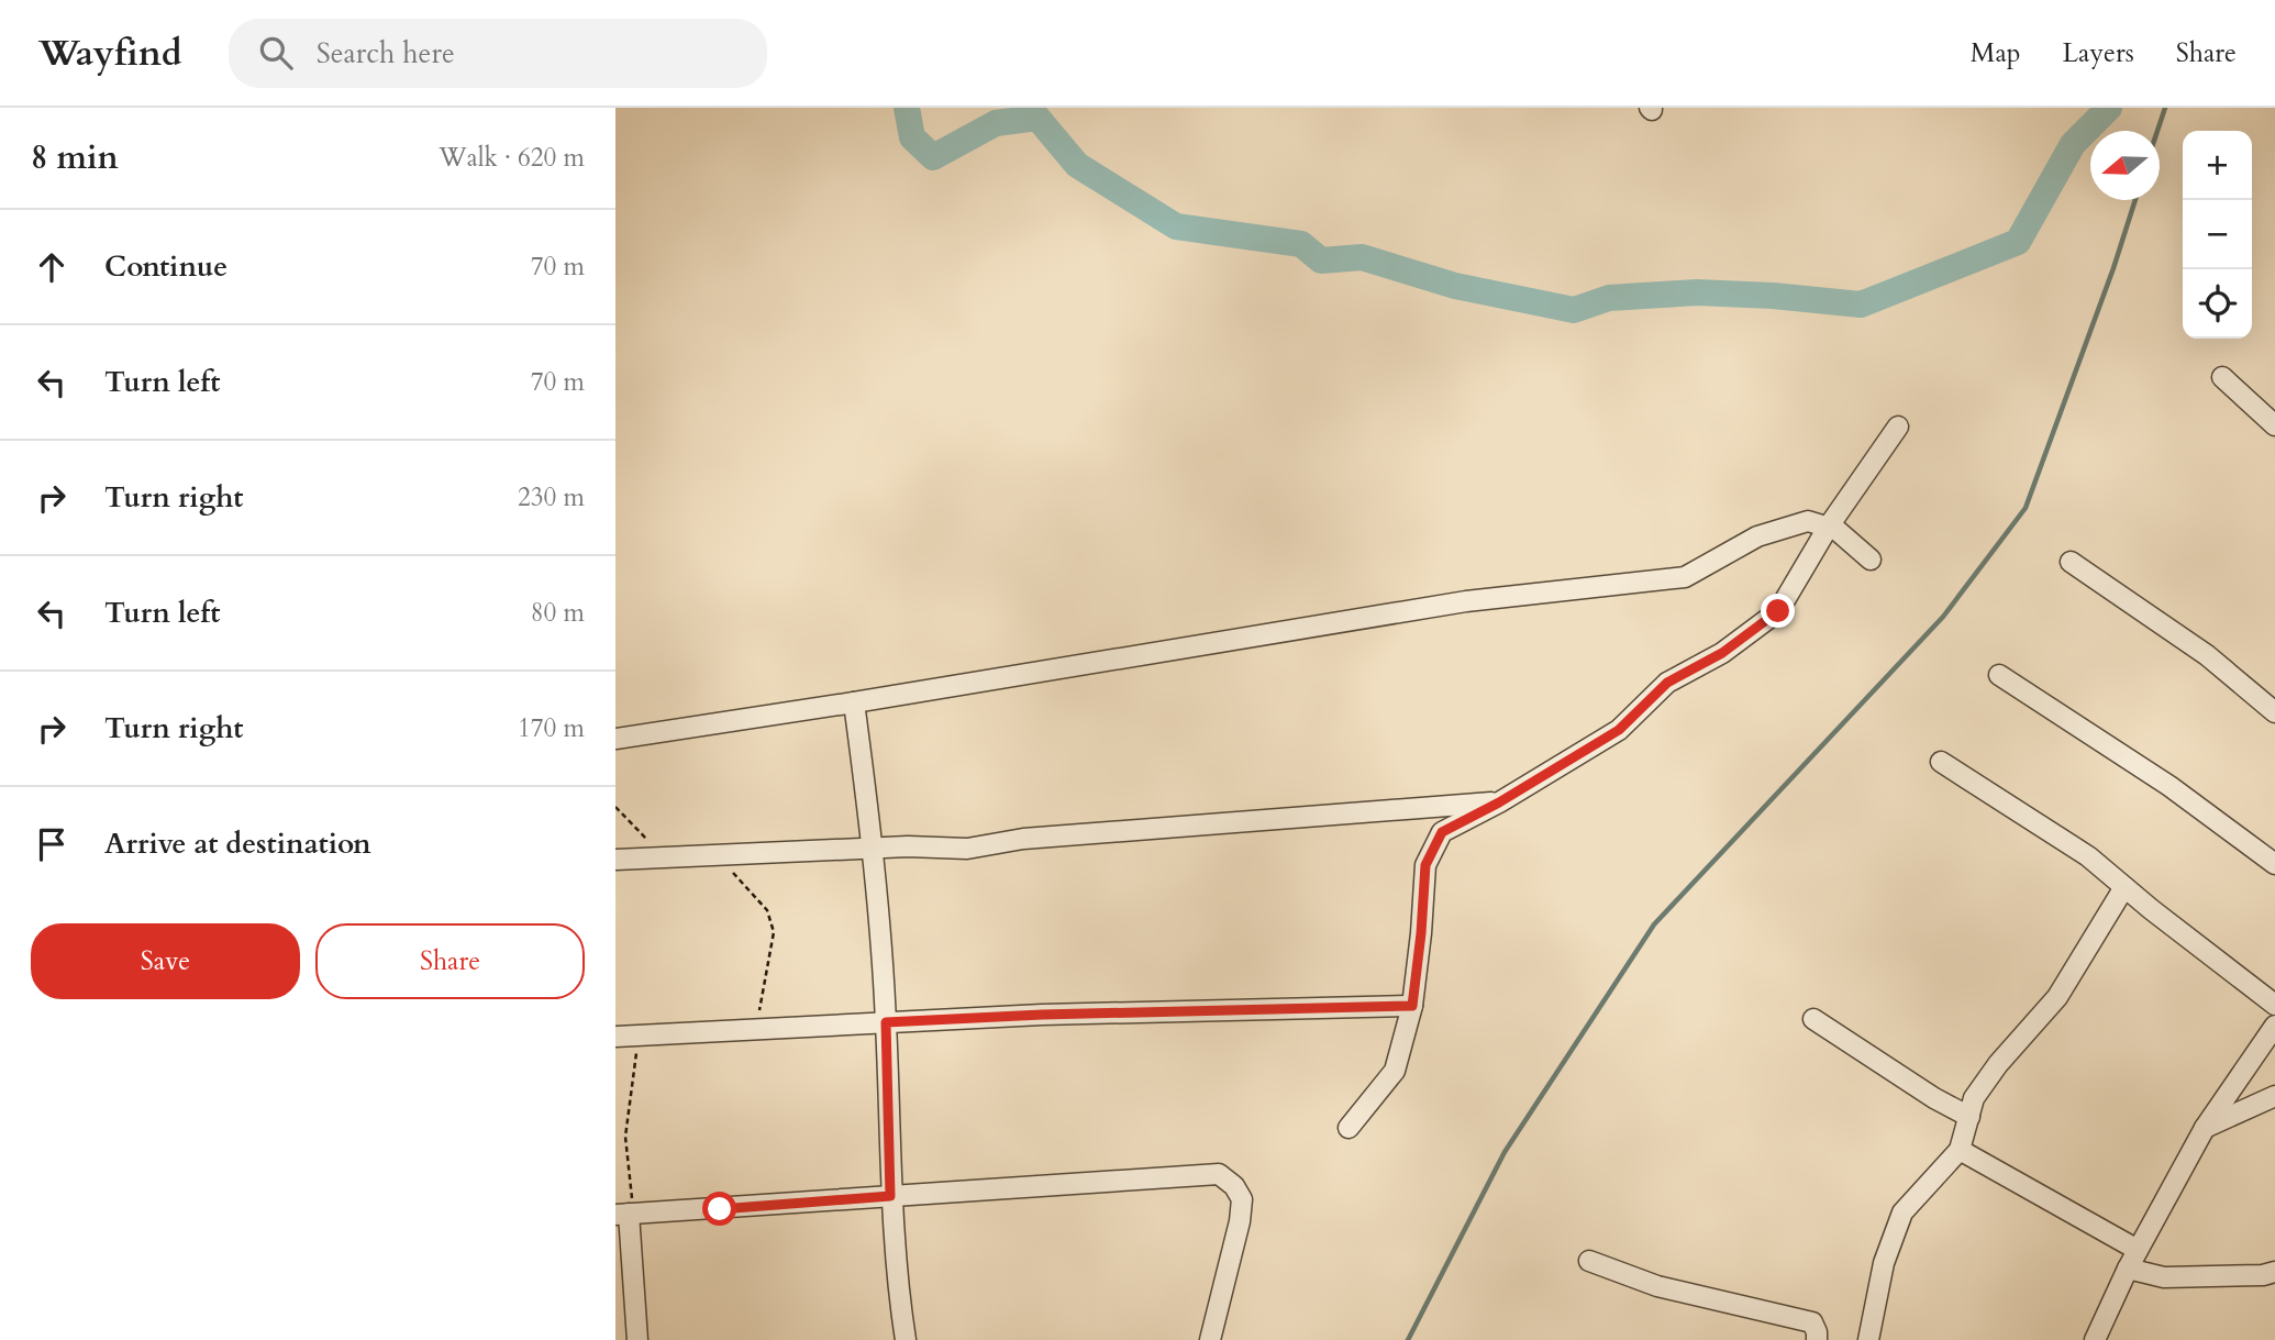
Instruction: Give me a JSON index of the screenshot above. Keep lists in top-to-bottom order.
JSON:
{
  "north": "left",
  "page": {
    "header": "Wayfind",
    "search": "Search here",
    "nav": ["Map", "Layers", "Share"],
    "heading": ["8 min", "Walk · 620 m"],
    "map_buttons": ["+", "−"],
    "list": [
      ["Continue", "70 m"],
      ["Turn left", "70 m"],
      ["Turn right", "230 m"],
      ["Turn left", "80 m"],
      ["Turn right", "170 m"],
      "Arrive at destination"
    ],
    "buttons": ["Save", "Share"]
  }
}
